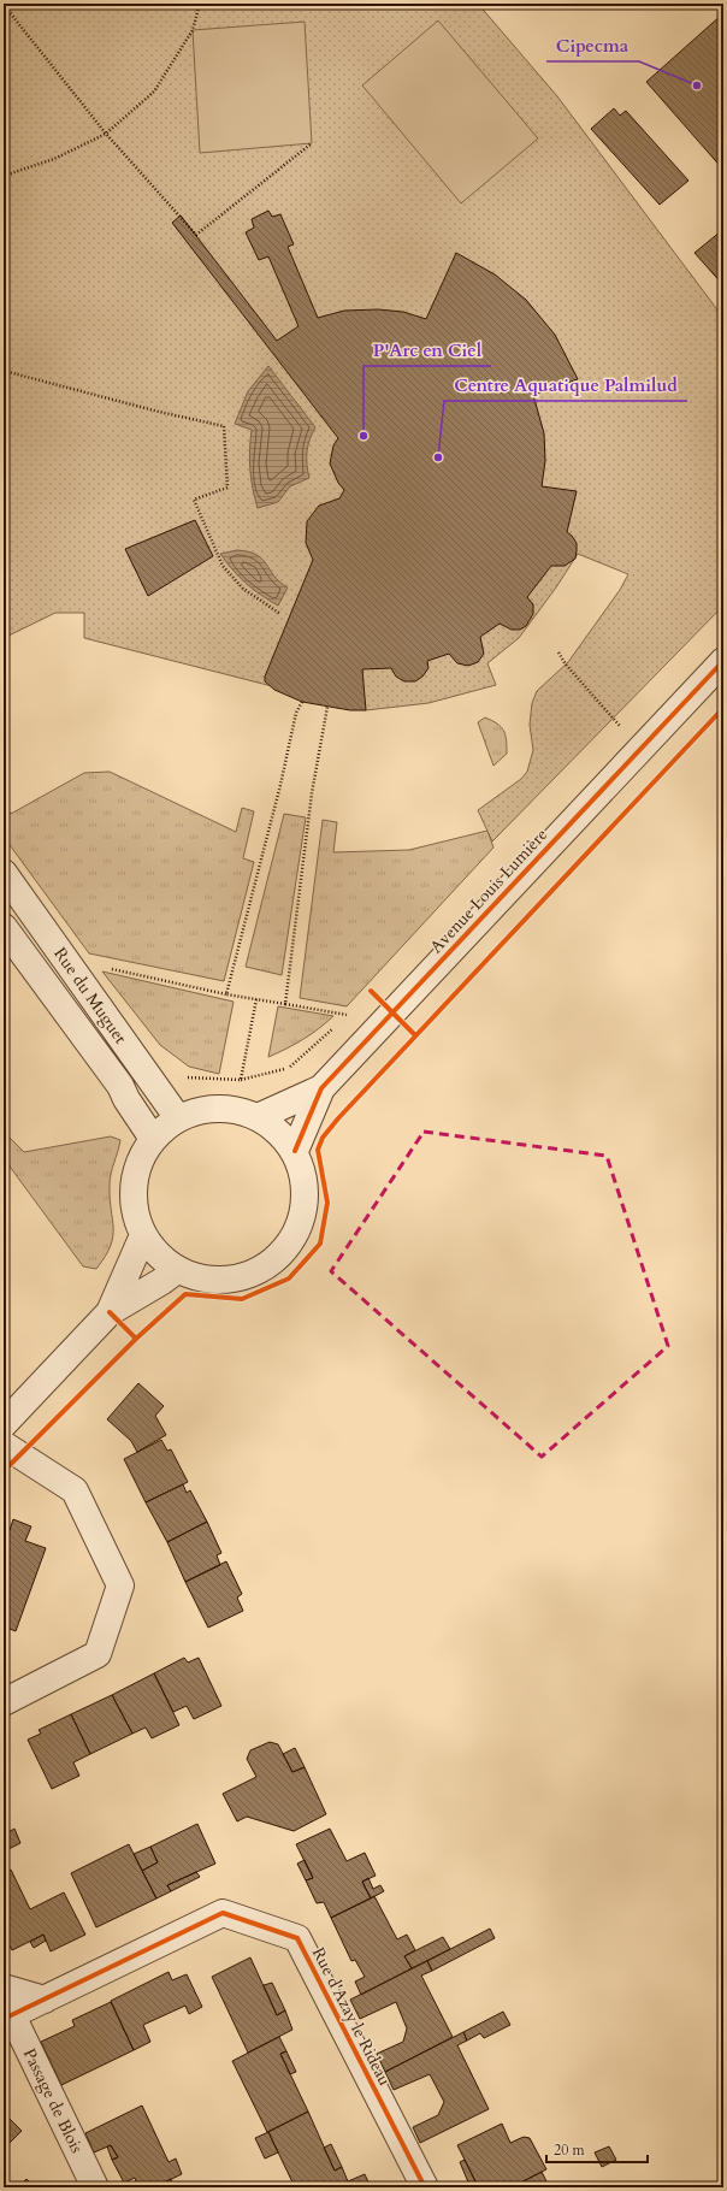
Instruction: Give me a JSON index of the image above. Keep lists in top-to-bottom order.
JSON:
{
  "streets": {
    "street": [
      "Avenue Louis Lumière",
      "Rue du Muguet",
      "Rue d'Azay le Rideau",
      "Passage de Blois"
    ]
  },
  "crossings": [
    ["Rue d'Azay le Rideau", "Passage de Blois"]
  ],
  "places": ["Cipecma", "P'Arc en Ciel", "Centre Aquatique Palmilud"],
  "scale_bar": "20 m"
}
